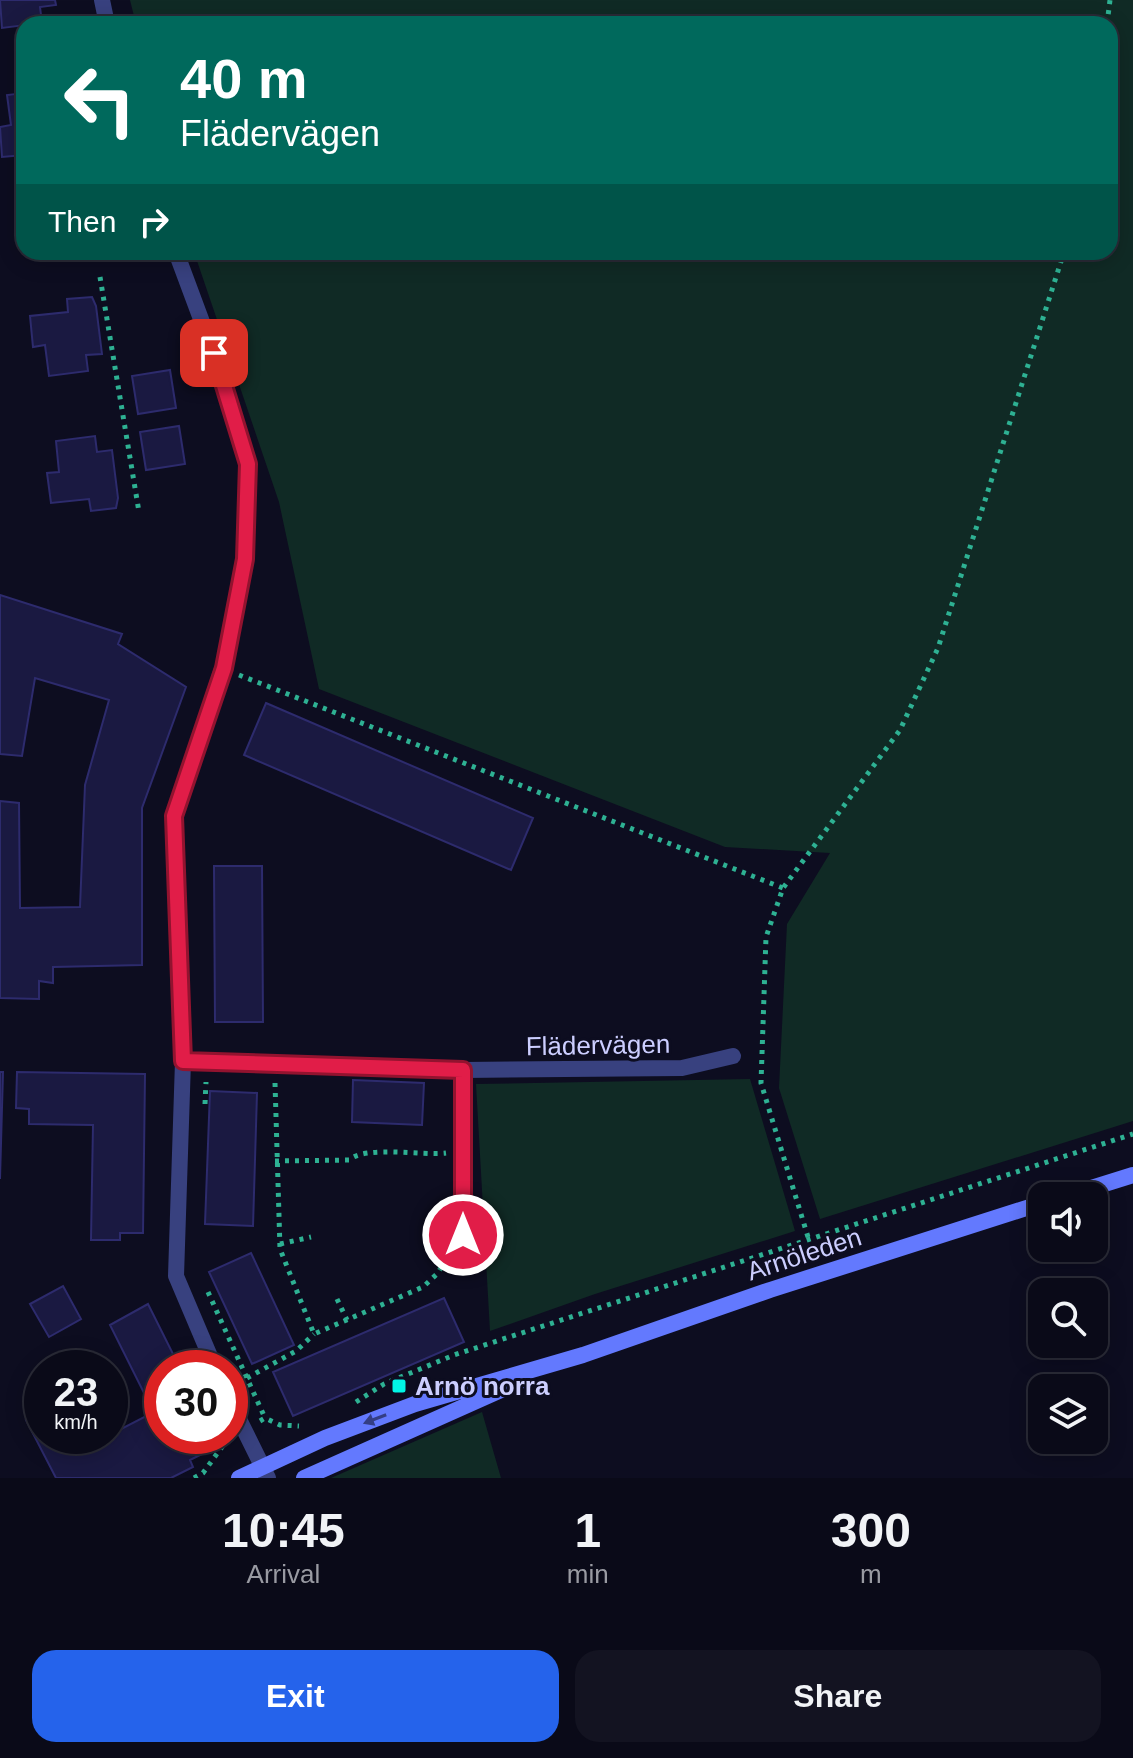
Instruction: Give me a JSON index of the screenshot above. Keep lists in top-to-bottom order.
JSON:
{
  "streets": {
    "main road": ["Arnöleden"],
    "street": ["Flädervägen"]
  },
  "places": {
    "transit": ["Arnö norra"]
  },
  "page": {
    "turn": ["40 m", "Flädervägen"],
    "then": "Then",
    "speed": "23 km/h",
    "limit": "30",
    "eta": [
      "10:45",
      "Arrival",
      "1",
      "min",
      "300",
      "m"
    ],
    "buttons": ["Exit", "Share"]
  }
}
